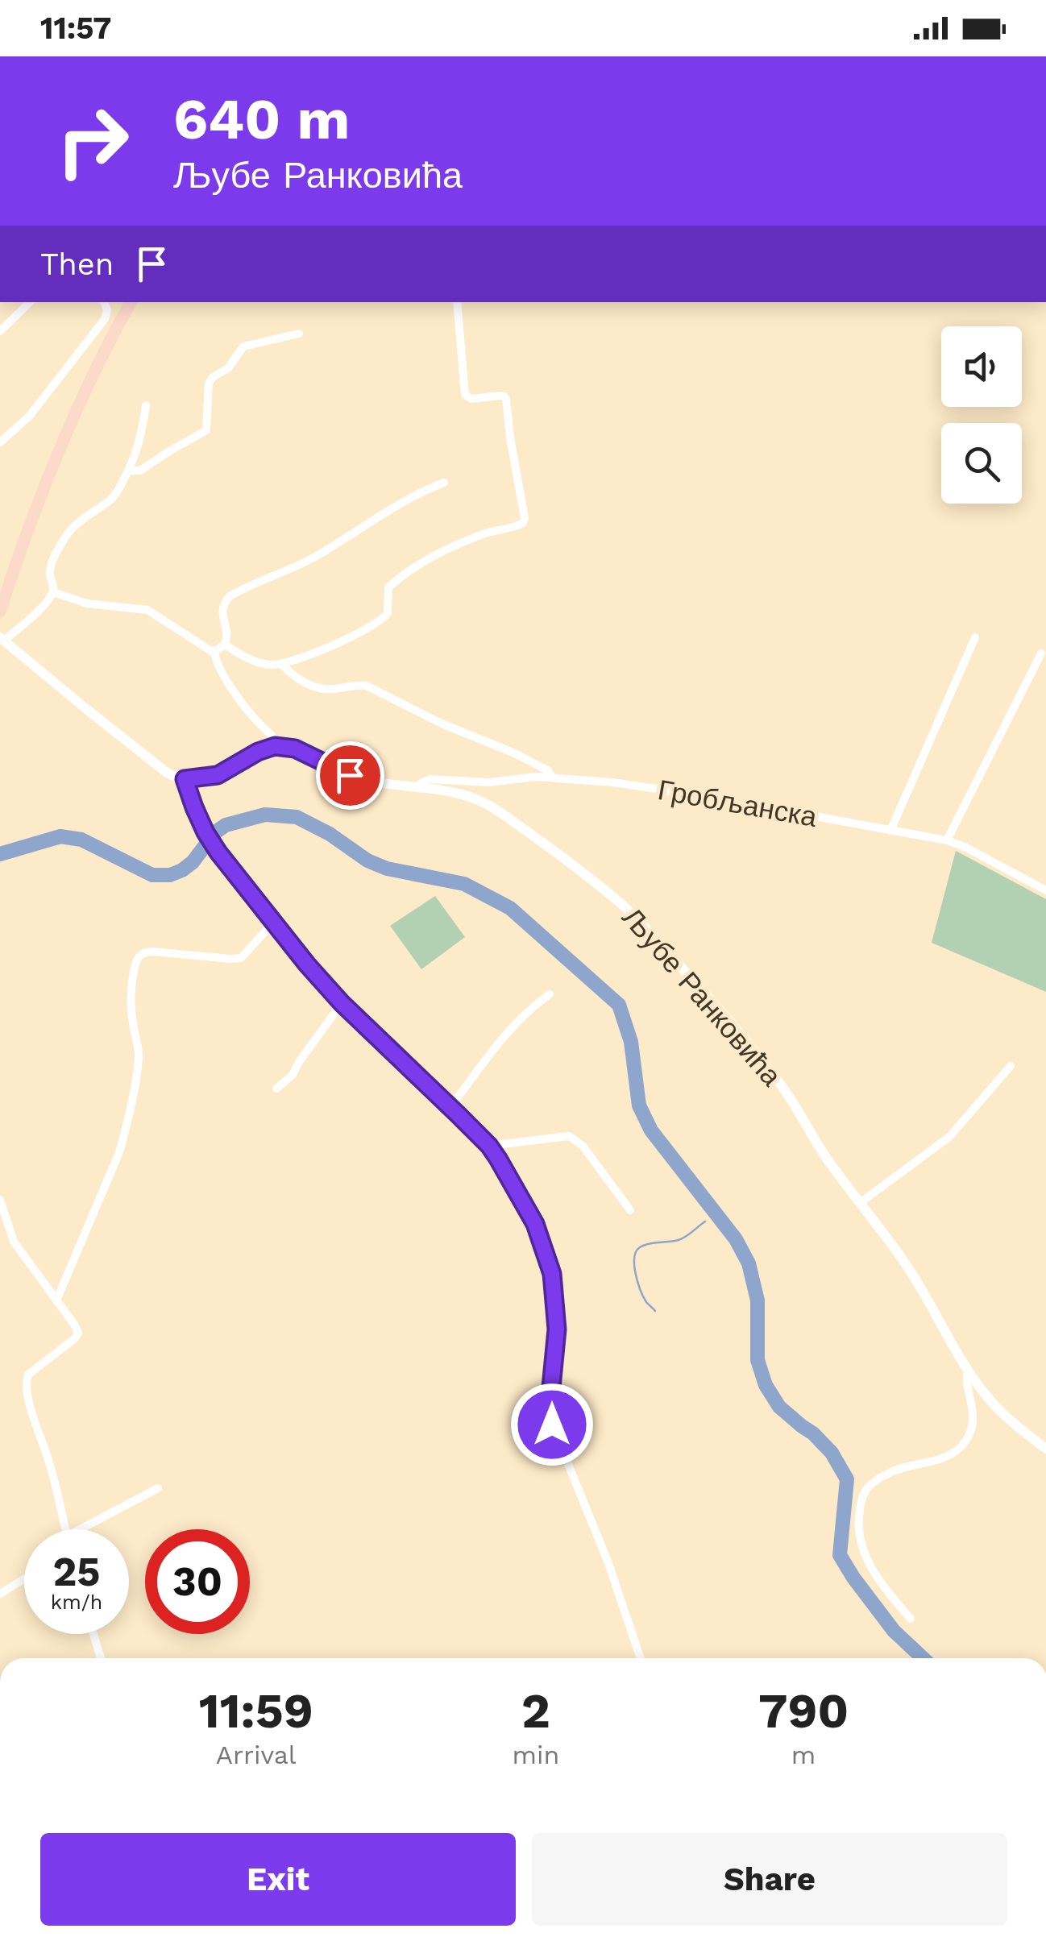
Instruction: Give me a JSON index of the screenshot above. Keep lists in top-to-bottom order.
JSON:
{
  "streets": {
    "street": ["Гробљанска", "Љубе Ранковића"]
  },
  "crossings": [
    ["Гробљанска", "Љубе Ранковића"]
  ],
  "page": {
    "status": "11:57",
    "turn": ["640 m", "Љубе Ранковића"],
    "then": "Then",
    "speed": "25 km/h",
    "limit": "30",
    "eta": [
      "11:59",
      "Arrival",
      "2",
      "min",
      "790",
      "m"
    ],
    "buttons": ["Exit", "Share"]
  }
}
